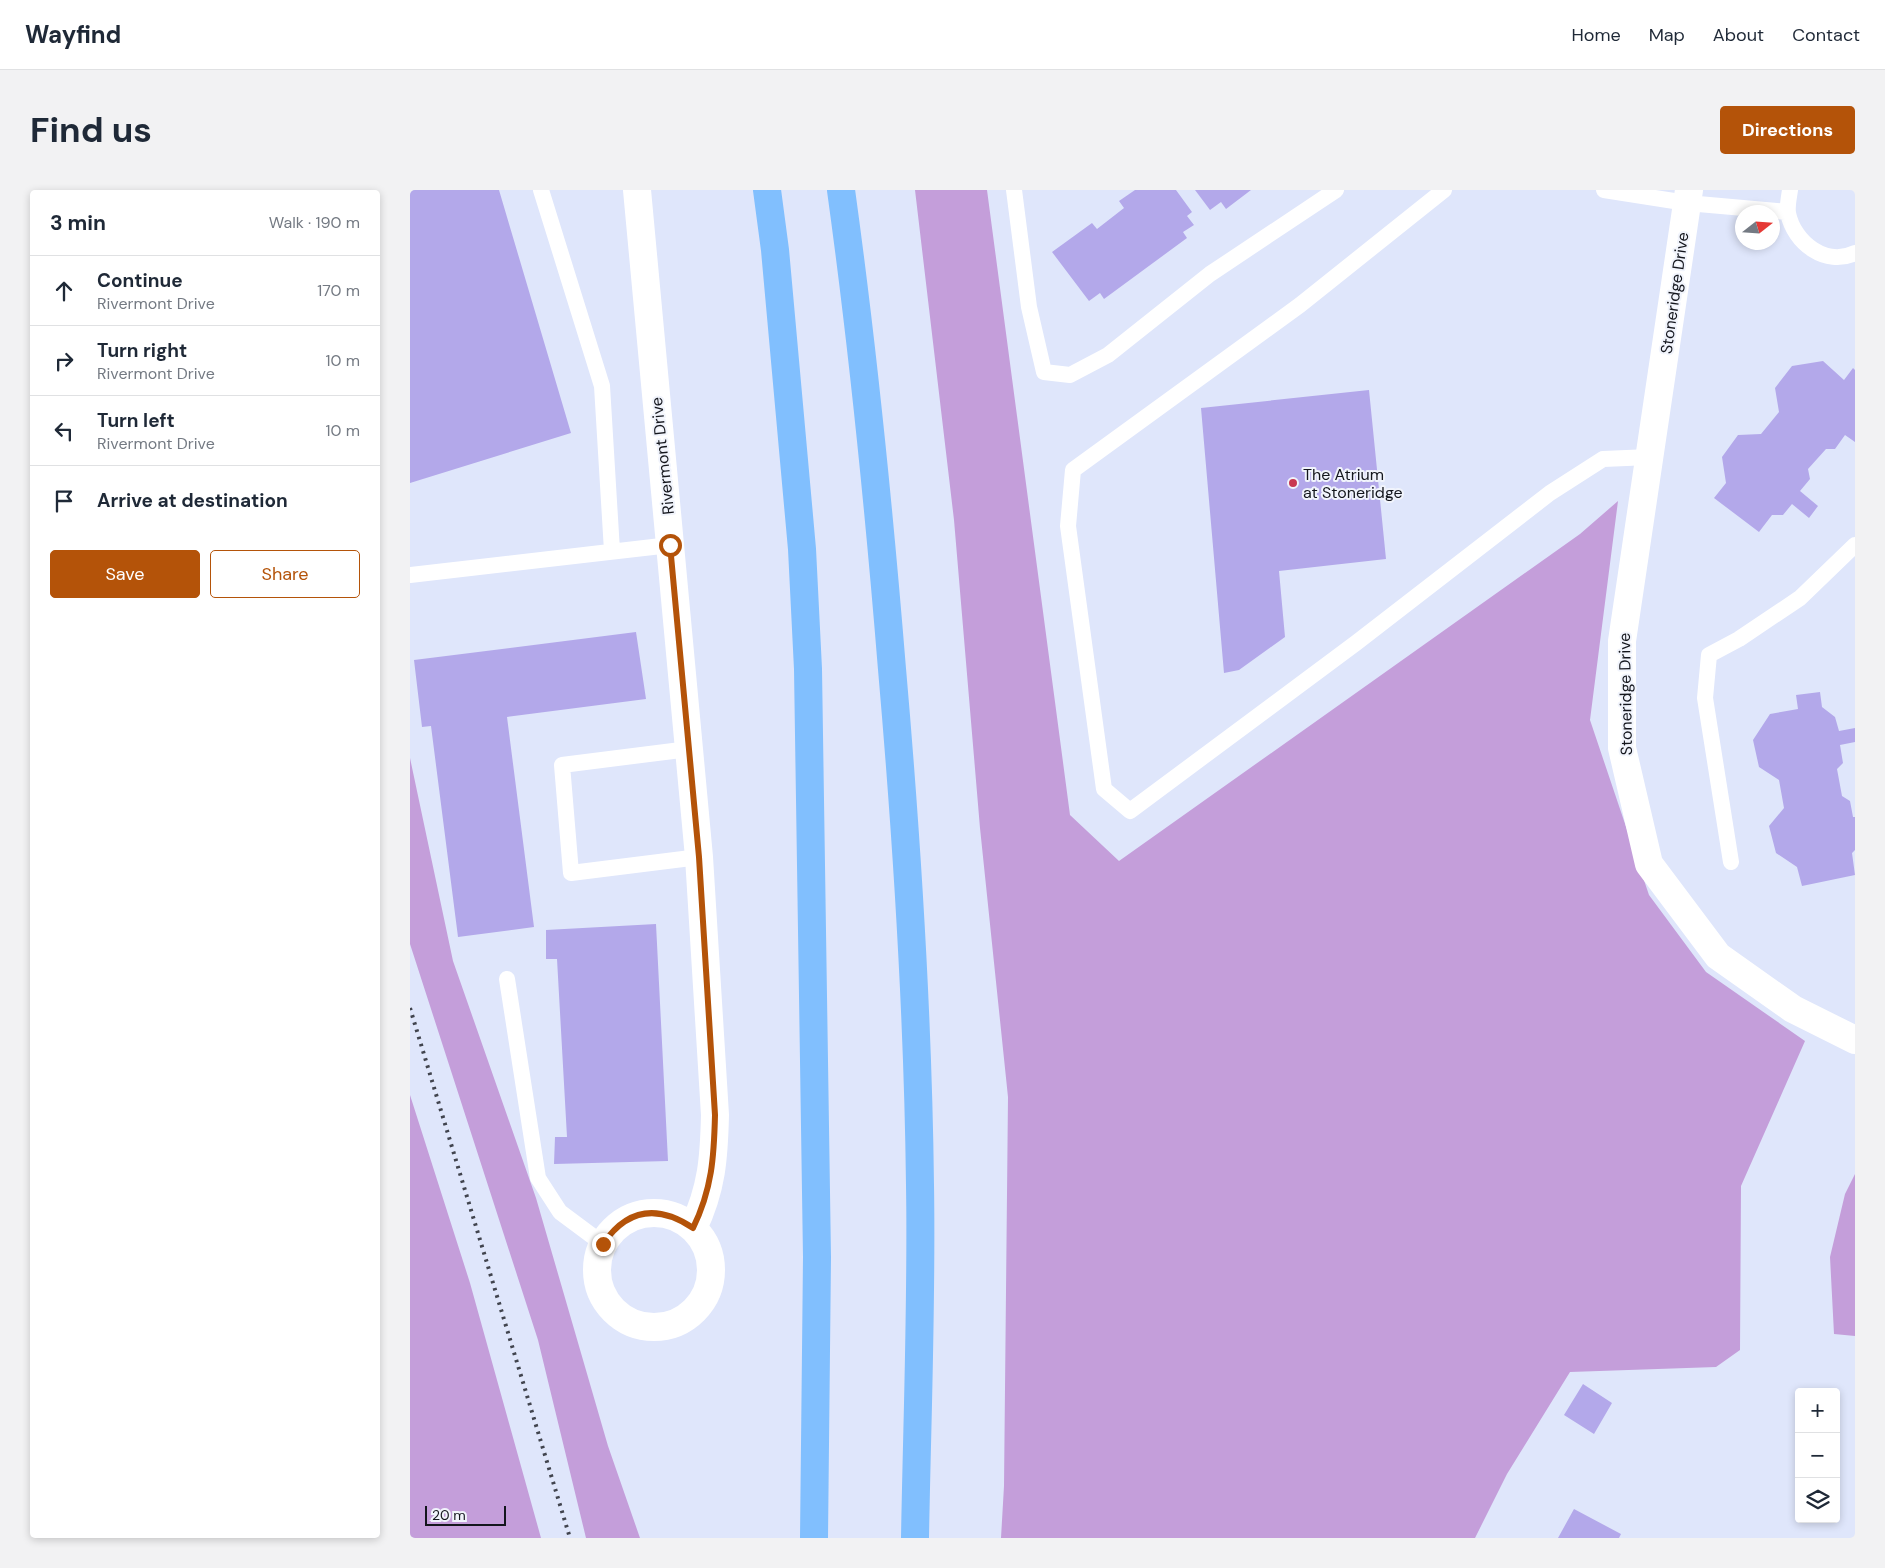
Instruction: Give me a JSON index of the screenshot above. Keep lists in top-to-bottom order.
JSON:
{
  "streets": {
    "street": ["Stoneridge Drive", "Rivermont Drive"]
  },
  "places": ["The Atrium at Stoneridge"],
  "scale_bar": "20 m",
  "north": "right",
  "page": {
    "header": "Wayfind",
    "nav": [
      "Home",
      "Map",
      "About",
      "Contact"
    ],
    "buttons": [
      "Directions",
      ["Save", "Share"]
    ],
    "title": "Find us",
    "heading": ["3 min", "Walk · 190 m"],
    "list": [
      ["Continue", "Rivermont Drive", "170 m"],
      ["Turn right", "Rivermont Drive", "10 m"],
      ["Turn left", "Rivermont Drive", "10 m"],
      "Arrive at destination"
    ],
    "map_buttons": ["+", "−"],
    "scale": "20 m"
  }
}
